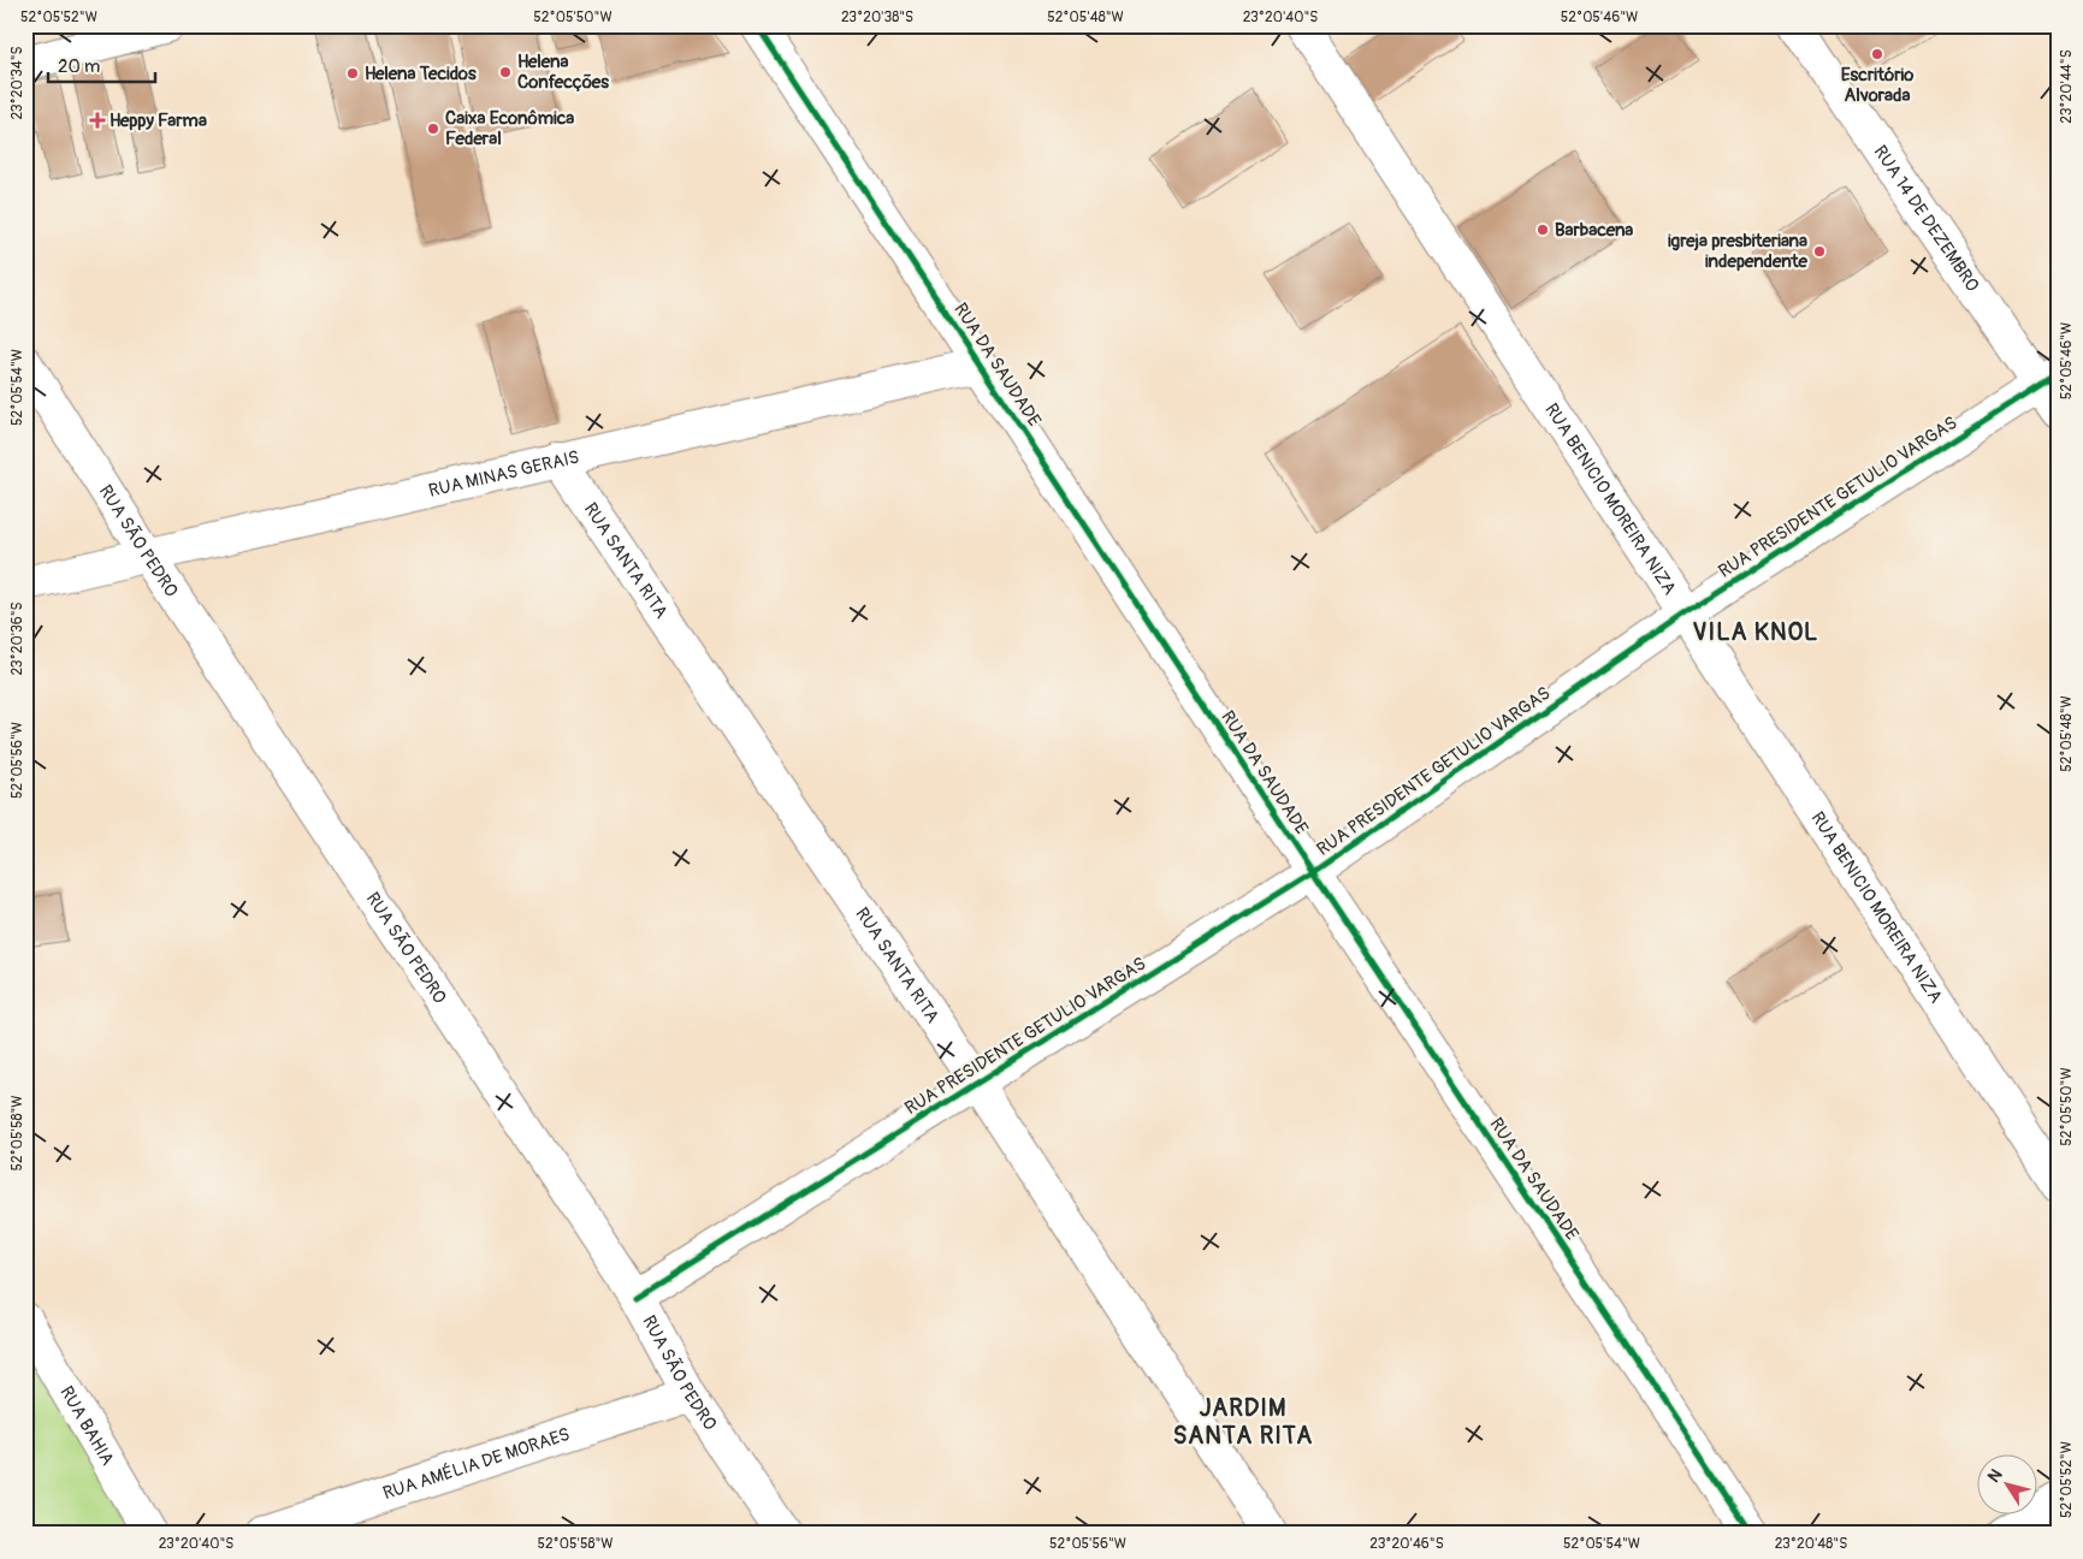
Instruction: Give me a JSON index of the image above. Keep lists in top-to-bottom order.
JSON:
{
  "streets": {
    "street": [
      "RUA 14 DE DEZEMBRO",
      "RUA DA SAUDADE",
      "RUA MINAS GERAIS",
      "RUA PRESIDENTE GETULIO VARGAS",
      "RUA BENICIO MOREIRA NIZA",
      "RUA SÃO PEDRO",
      "RUA SANTA RITA",
      "RUA BAHIA",
      "RUA AMÉLIA DE MORAES"
    ]
  },
  "crossings": [
    ["RUA 14 DE DEZEMBRO", "RUA PRESIDENTE GETULIO VARGAS"],
    ["RUA DA SAUDADE", "RUA MINAS GERAIS"],
    ["RUA DA SAUDADE", "RUA PRESIDENTE GETULIO VARGAS"],
    ["RUA MINAS GERAIS", "RUA SÃO PEDRO"],
    ["RUA MINAS GERAIS", "RUA SANTA RITA"],
    ["RUA PRESIDENTE GETULIO VARGAS", "RUA BENICIO MOREIRA NIZA"],
    ["RUA PRESIDENTE GETULIO VARGAS", "RUA SÃO PEDRO"],
    ["RUA PRESIDENTE GETULIO VARGAS", "RUA SANTA RITA"],
    ["RUA SÃO PEDRO", "RUA AMÉLIA DE MORAES"]
  ],
  "districts": ["VILA KNOL", "JARDIM SANTA RITA"],
  "places": {
    "other": [
      "Escritório Alvorada",
      "Helena Confecções",
      "Helena Tecidos",
      "Caixa Econômica Federal",
      "Barbacena",
      "igreja presbiteriana independente"
    ],
    "health": ["Heppy Farma"]
  },
  "scale_bar": "20 m",
  "north": "top left",
  "coordinates": [
    "52°05'52\"W",
    "52°05'50\"W",
    "23°20'38\"S",
    "52°05'48\"W",
    "23°20'40\"S",
    "52°05'46\"W",
    "23°20'34\"S",
    "23°20'44\"S",
    "52°05'54\"W",
    "23°20'36\"S",
    "52°05'56\"W",
    "52°05'58\"W",
    "23°20'46\"S",
    "23°20'48\"S"
  ]
}
